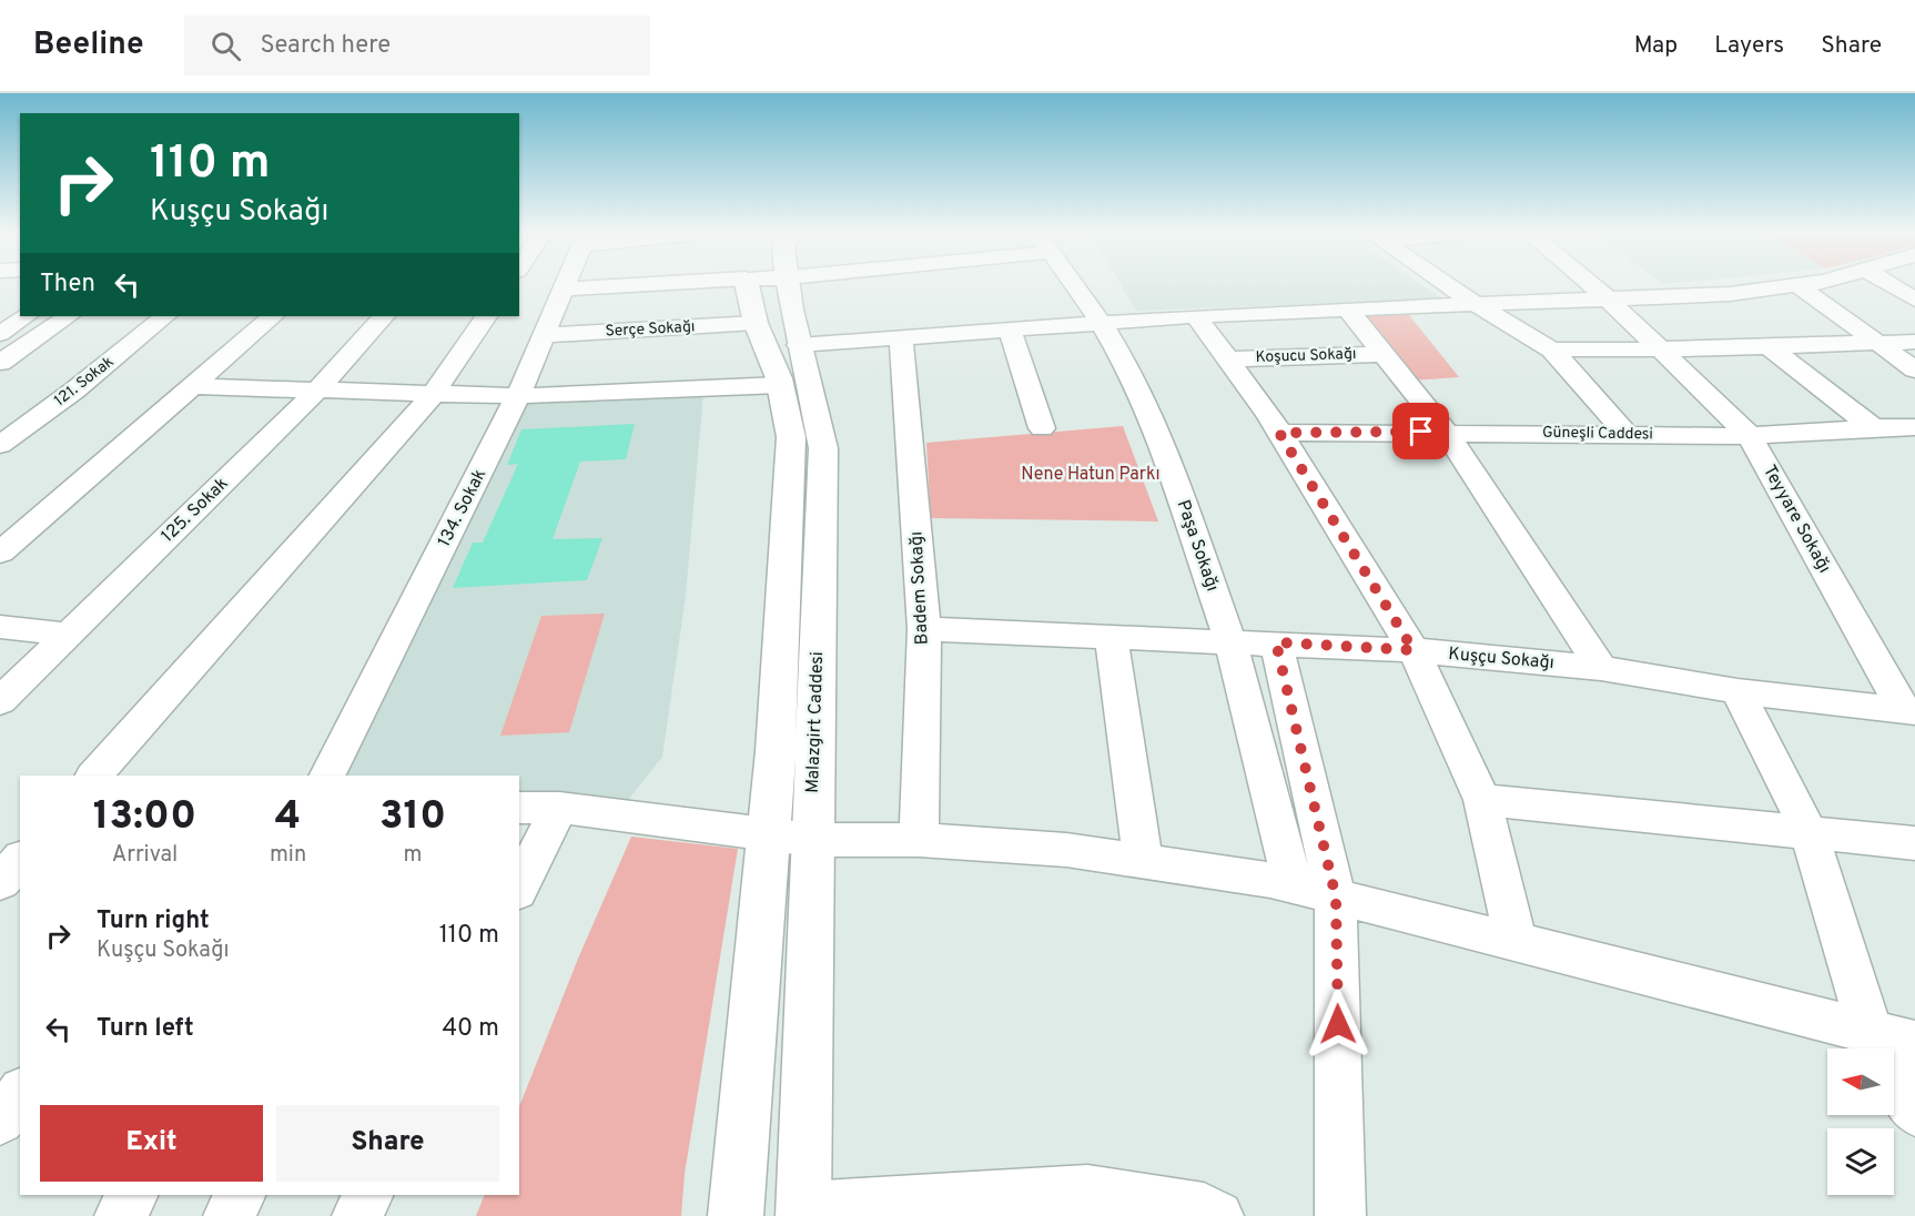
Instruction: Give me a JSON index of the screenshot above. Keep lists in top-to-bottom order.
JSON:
{
  "streets": {
    "main road": ["Malazgirt Caddesi"],
    "street": [
      "Serçe Sokağı",
      "Koşucu Sokağı",
      "121. Sokak",
      "Güneşli Caddesi",
      "134. Sokak",
      "125. Sokak",
      "Teyyare Sokağı",
      "Paşa Sokağı",
      "Badem Sokağı",
      "Kuşçu Sokağı"
    ]
  },
  "crossings": [
    ["Serçe Sokağı", "134. Sokak"],
    ["Serçe Sokağı", "Malazgirt Caddesi"],
    ["Güneşli Caddesi", "Teyyare Sokağı"],
    ["Teyyare Sokağı", "Kuşçu Sokağı"],
    ["Paşa Sokağı", "Kuşçu Sokağı"],
    ["Badem Sokağı", "Kuşçu Sokağı"]
  ],
  "parks": ["Nene Hatun Parkı"],
  "north": "left",
  "page": {
    "header": "Beeline",
    "search": "Search here",
    "nav": ["Map", "Layers", "Share"],
    "turn": ["110 m", "Kuşçu Sokağı"],
    "then": "Then",
    "eta": [
      "13:00",
      "Arrival",
      "4",
      "min",
      "310",
      "m"
    ],
    "list": [
      {
        "name": "Turn right",
        "note": "Kuşçu Sokağı",
        "value": "110 m"
      },
      {
        "name": "Turn left",
        "value": "40 m"
      }
    ],
    "buttons": ["Exit", "Share"]
  }
}
